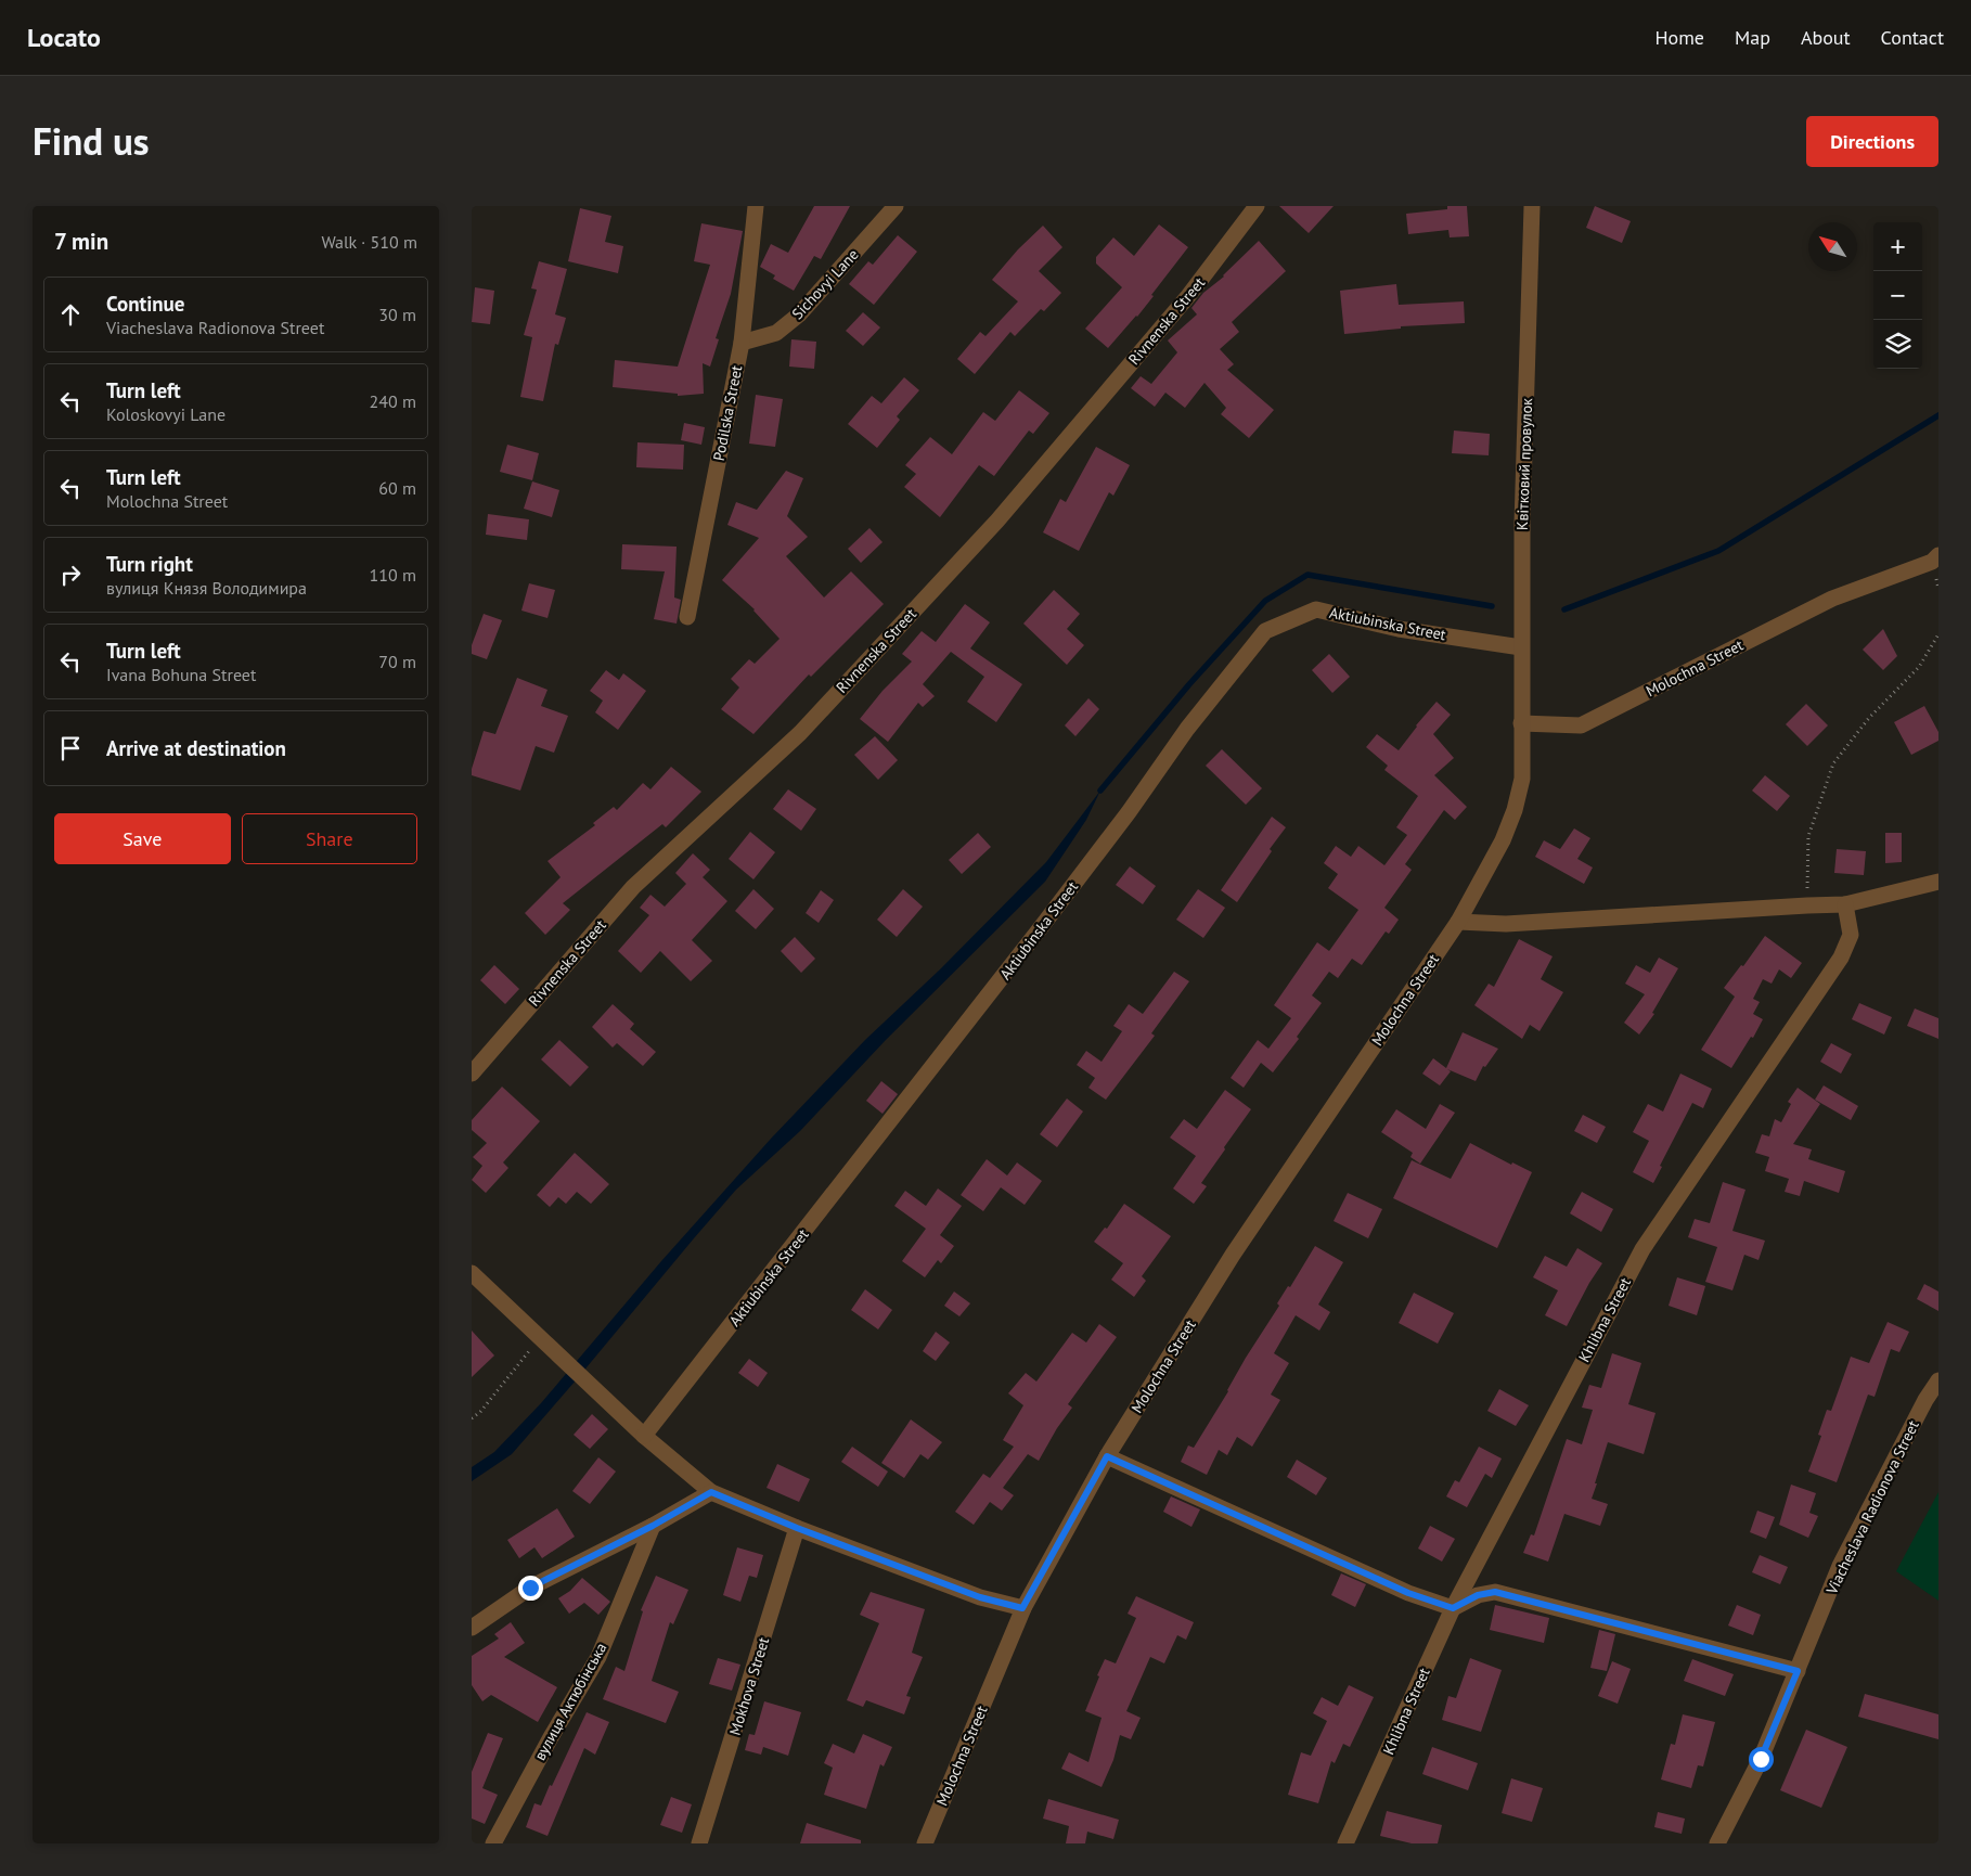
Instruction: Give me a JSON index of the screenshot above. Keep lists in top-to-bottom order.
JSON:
{
  "streets": {
    "street": [
      "Sichovyi Lane",
      "Rivnenska Street",
      "Podilska Street",
      "Квітковий провулок",
      "Aktiubinska Street",
      "Molochna Street",
      "Khlibna Street",
      "Viacheslava Radionova Street",
      "Mokhova Street",
      "вулиця Актюбінська"
    ]
  },
  "crossings": [
    ["Sichovyi Lane", "Podilska Street"],
    ["Квітковий провулок", "Aktiubinska Street"],
    ["Квітковий провулок", "Molochna Street"]
  ],
  "north": "top left",
  "page": {
    "header": "Locato",
    "nav": [
      "Home",
      "Map",
      "About",
      "Contact"
    ],
    "title": "Find us",
    "buttons": [
      "Directions",
      ["Save", "Share"]
    ],
    "heading": ["7 min", "Walk · 510 m"],
    "map_buttons": ["+", "−"],
    "list": [
      ["Continue", "Viacheslava Radionova Street", "30 m"],
      ["Turn left", "Koloskovyi Lane", "240 m"],
      ["Turn left", "Molochna Street", "60 m"],
      ["Turn right", "вулиця Князя Володимира", "110 m"],
      ["Turn left", "Ivana Bohuna Street", "70 m"],
      "Arrive at destination"
    ]
  }
}
